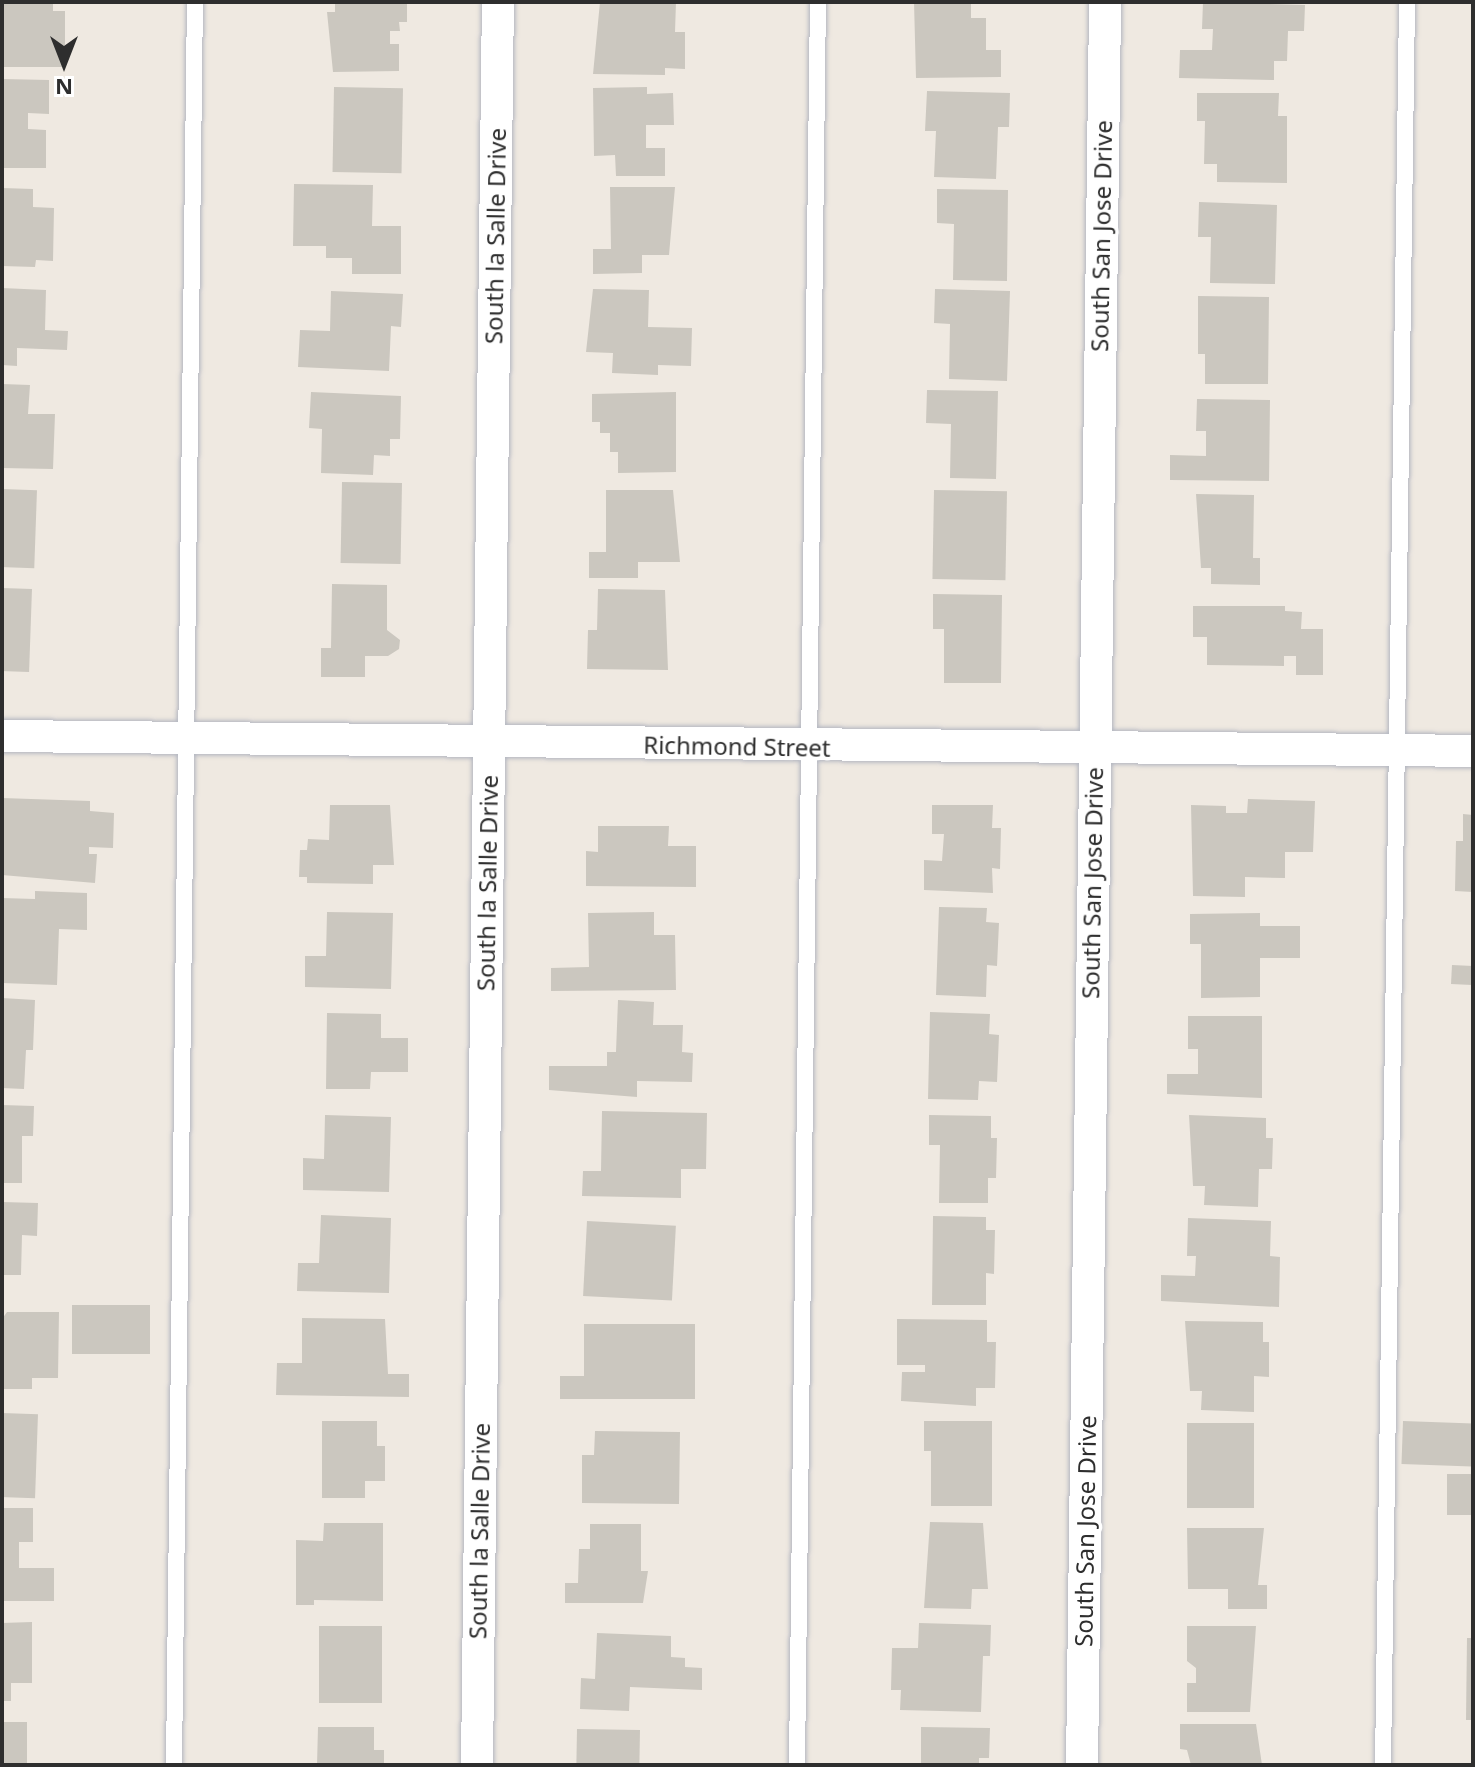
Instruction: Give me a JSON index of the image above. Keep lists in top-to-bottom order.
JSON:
{
  "streets": {
    "street": ["South la Salle Drive", "South San Jose Drive", "Richmond Street"]
  },
  "crossings": [
    ["South la Salle Drive", "Richmond Street"],
    ["South San Jose Drive", "Richmond Street"]
  ],
  "north": "bottom"
}
